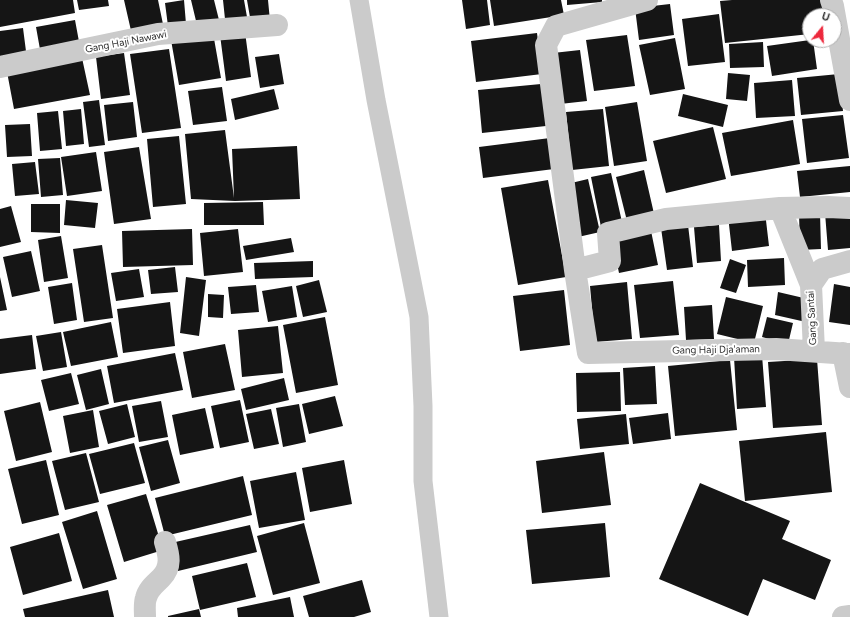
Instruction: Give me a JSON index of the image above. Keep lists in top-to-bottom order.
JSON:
{
  "streets": {
    "street": ["Gang Haji Nawawi", "Gang Santai", "Gang Haji Dja'aman"]
  },
  "crossings": [
    ["Gang Santai", "Gang Haji Dja'aman"]
  ],
  "north": "top"
}
